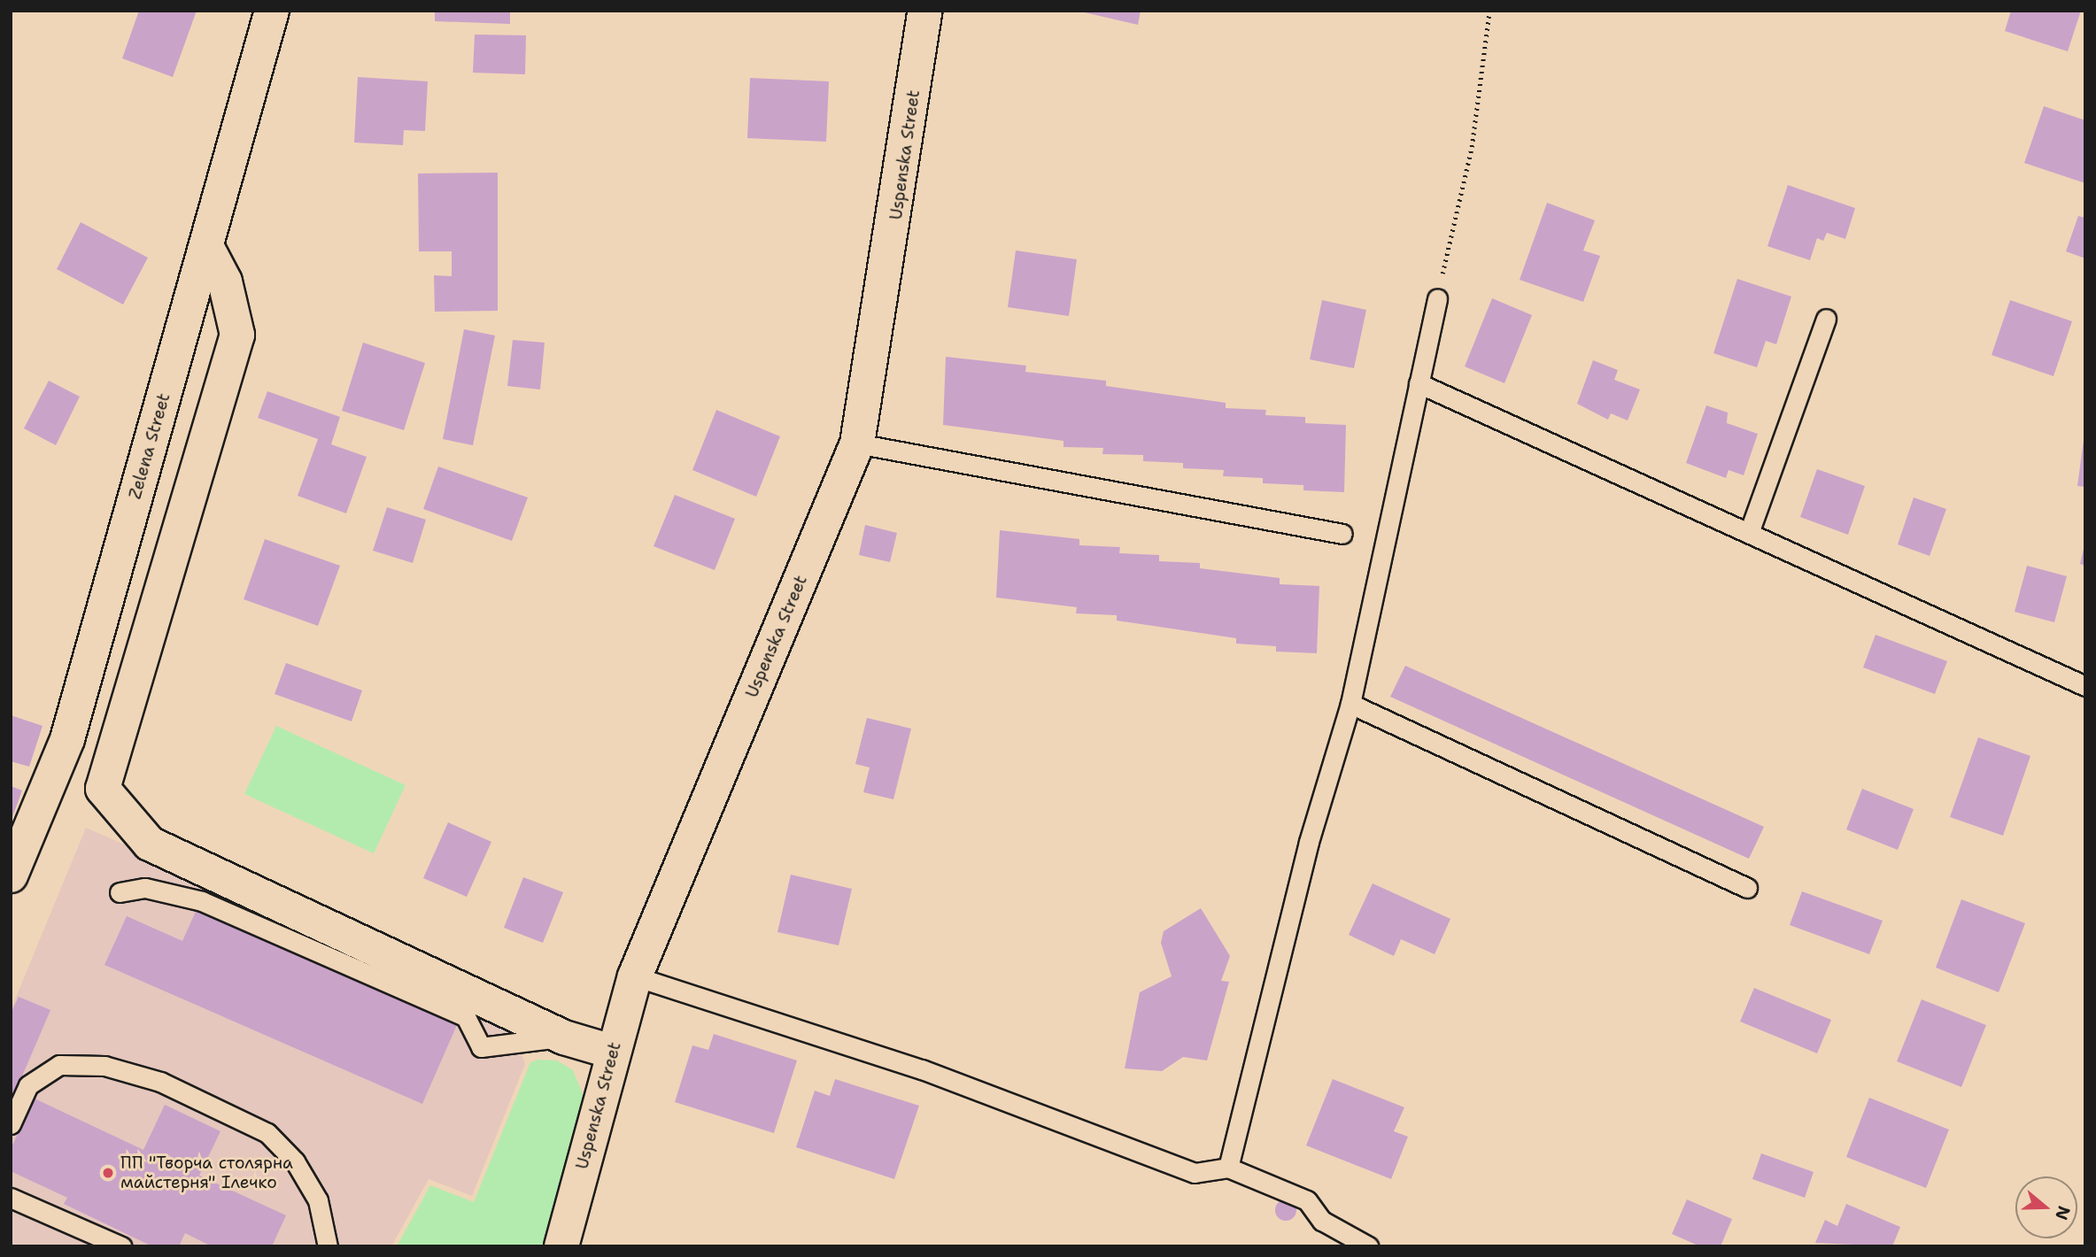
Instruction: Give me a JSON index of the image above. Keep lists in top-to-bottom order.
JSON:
{
  "streets": {
    "street": ["Uspenska Street", "Zelena Street"]
  },
  "places": ["ПП \"Творча столярна майстерня\" Ілечко"],
  "north": "right"
}
